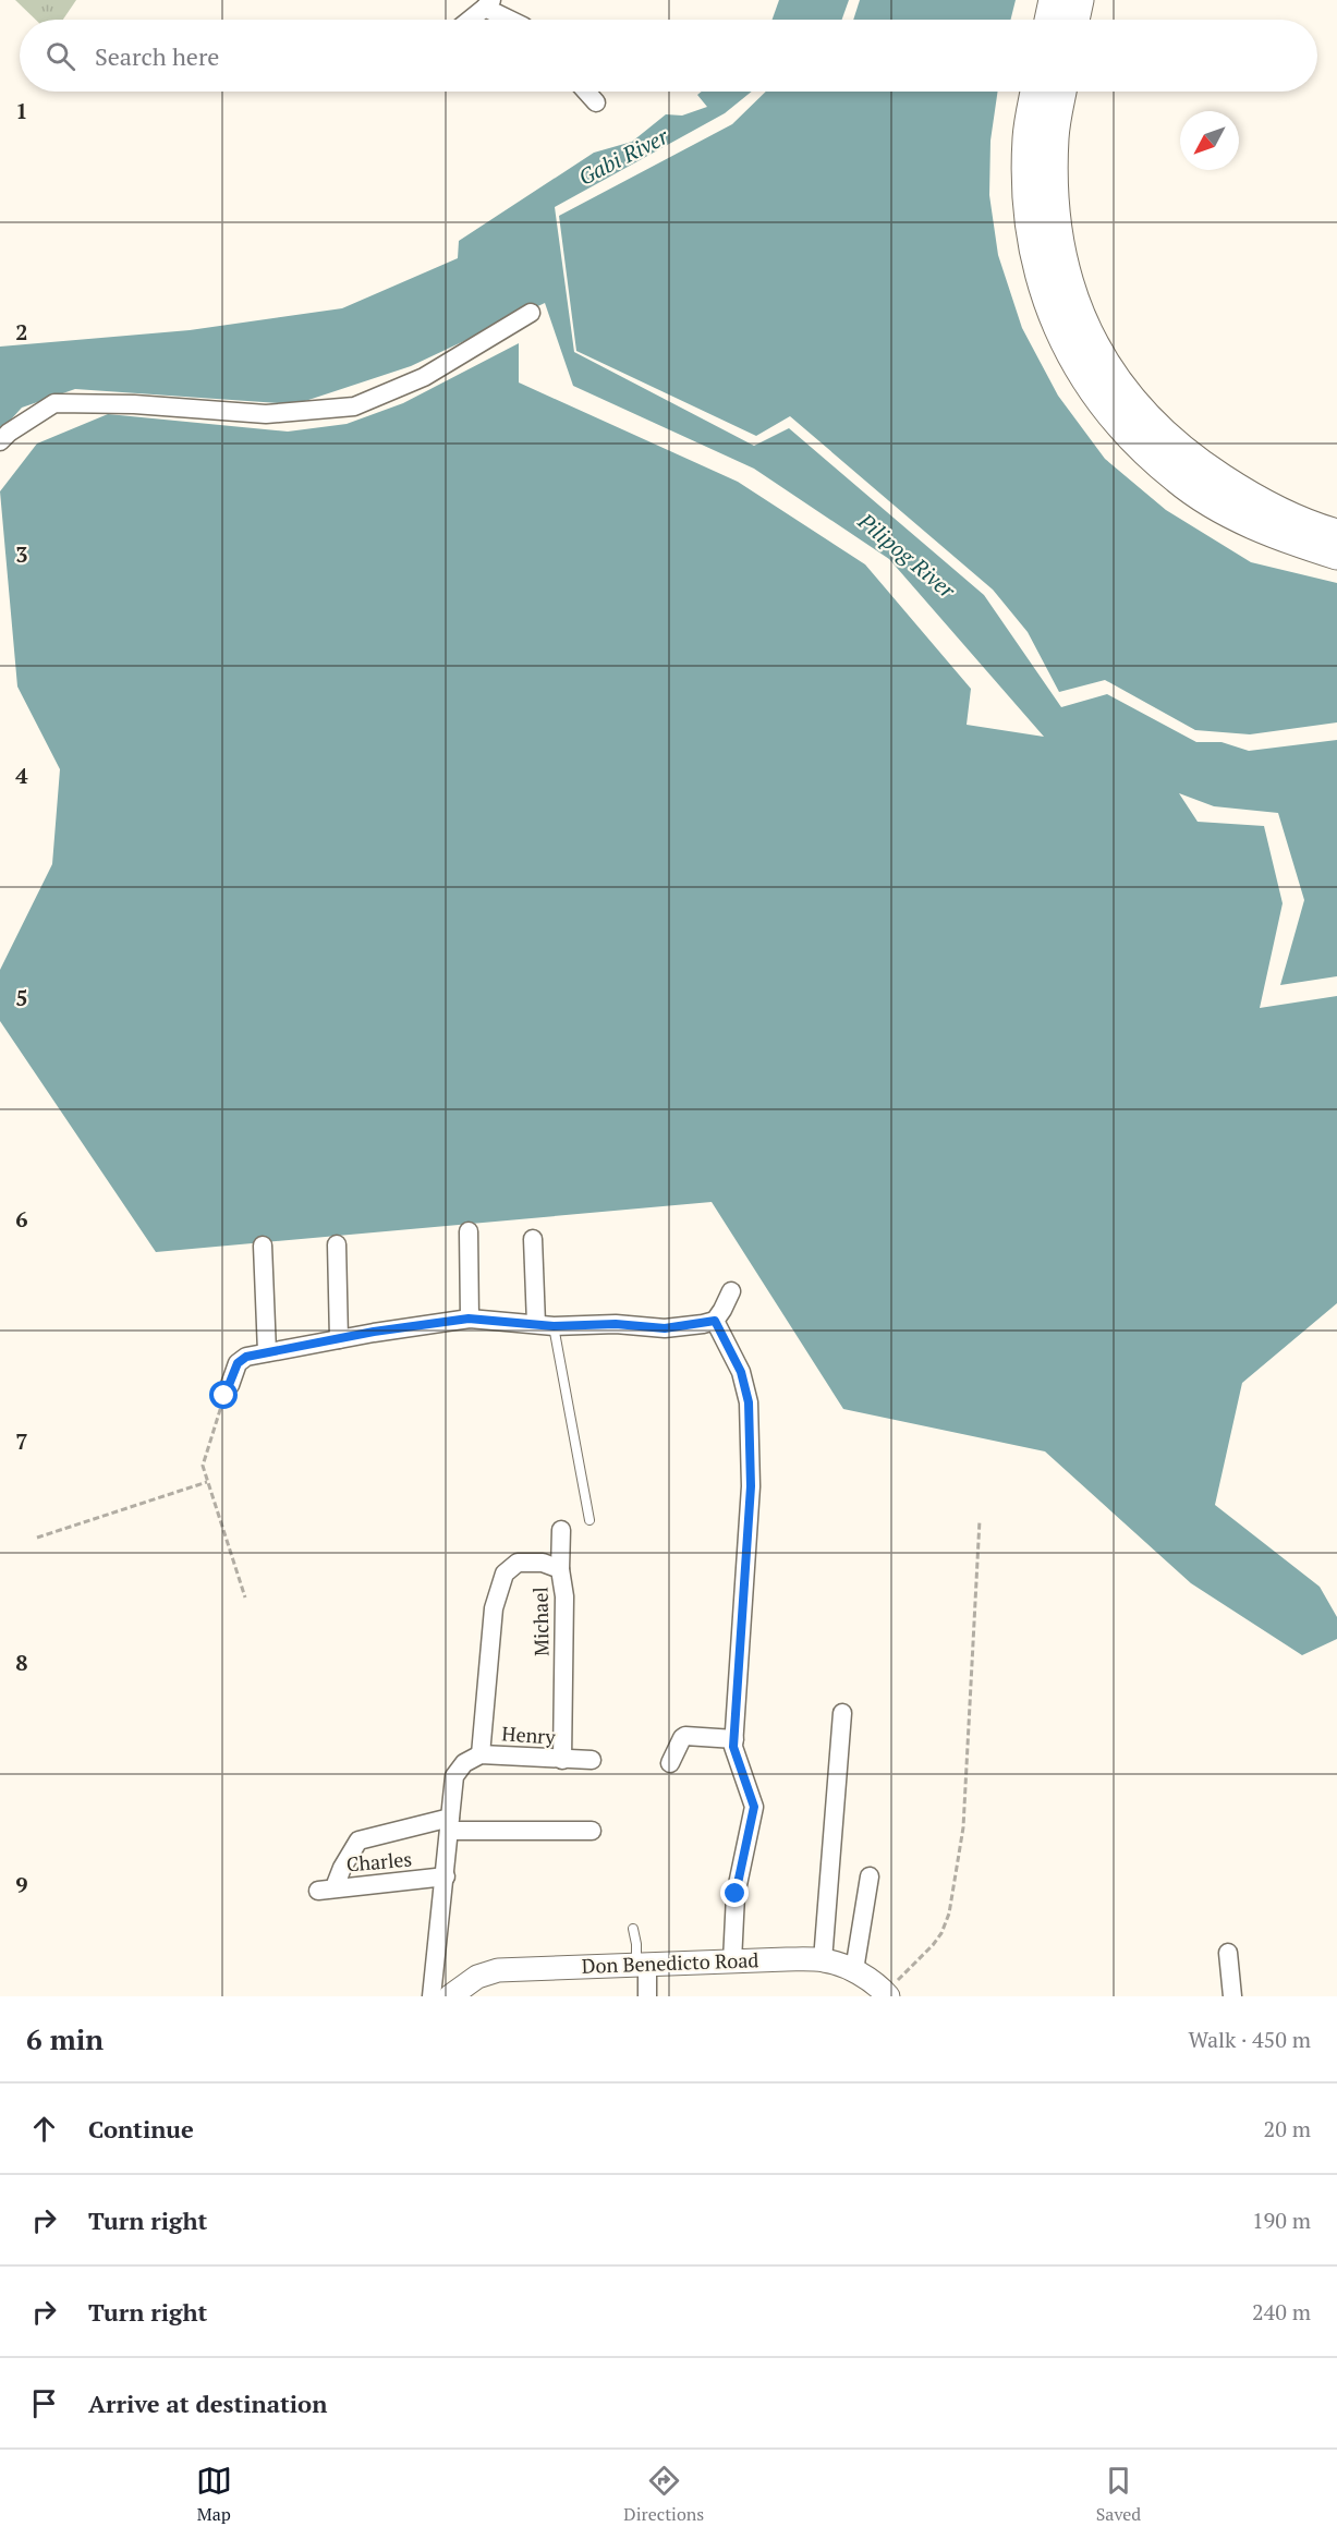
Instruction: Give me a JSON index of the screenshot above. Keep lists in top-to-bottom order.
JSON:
{
  "streets": {
    "street": [
      "Michael",
      "Henry",
      "Charles",
      "Don Benedicto Road"
    ]
  },
  "crossings": [
    ["Michael", "Henry"],
    ["Henry", "Charles"]
  ],
  "water": ["Gabi River", "Pilipog River"],
  "north": "bottom left",
  "page": {
    "search": "Search here",
    "heading": ["6 min", "Walk · 450 m"],
    "list": [
      ["Continue", "20 m"],
      ["Turn right", "190 m"],
      ["Turn right", "240 m"],
      "Arrive at destination"
    ],
    "nav": ["Map", "Directions", "Saved"]
  },
  "grid": {
    "rows": [
      "1",
      "2",
      "3",
      "4",
      "5",
      "6",
      "7",
      "8",
      "9"
    ]
  }
}
